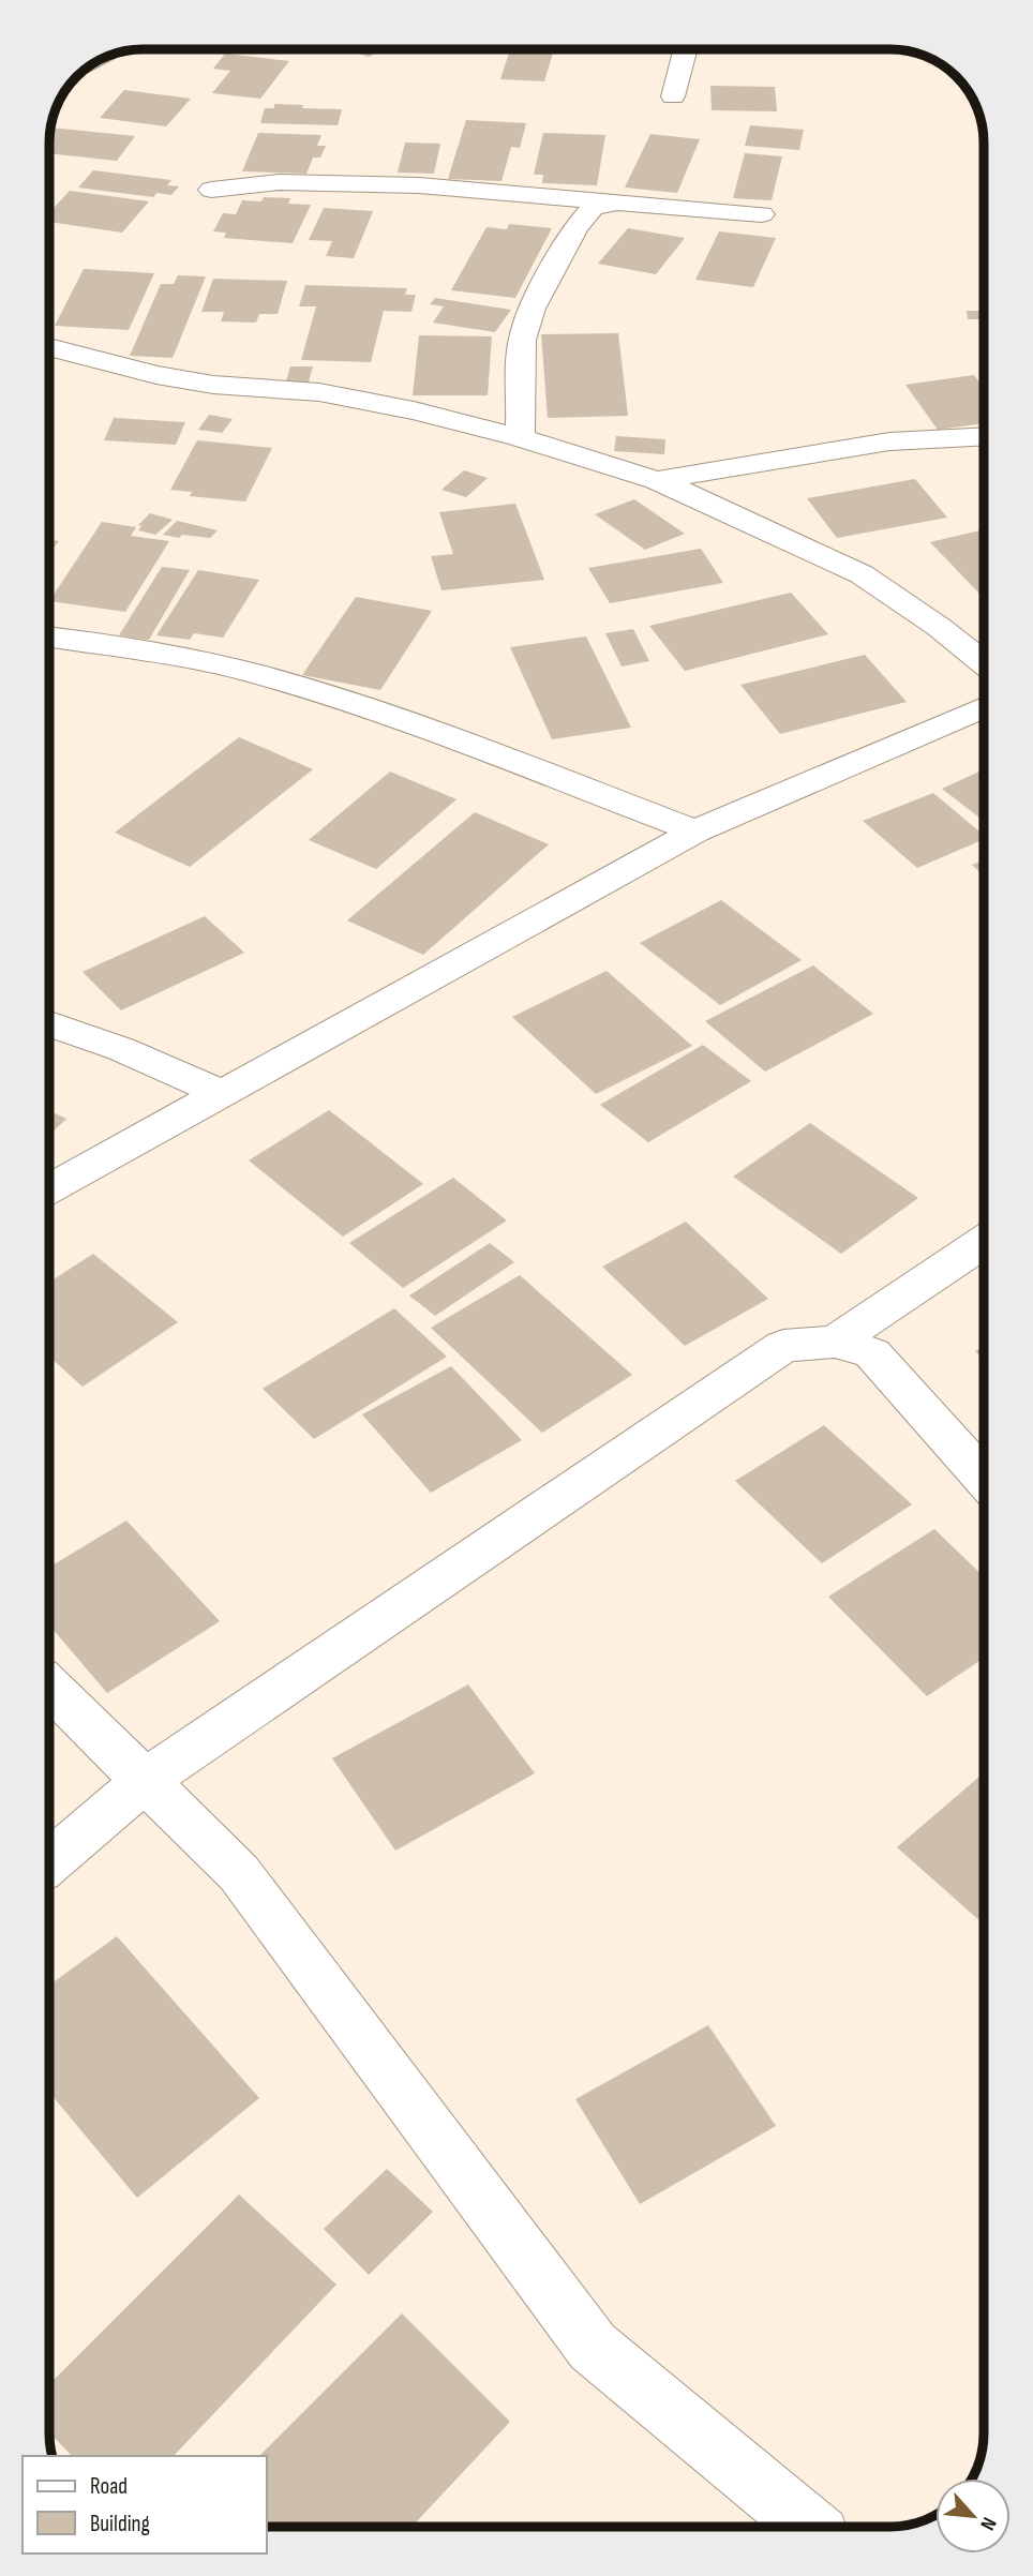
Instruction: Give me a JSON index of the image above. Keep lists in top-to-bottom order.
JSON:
{
  "legend": ["Road", "Building"],
  "north": "bottom right"
}
